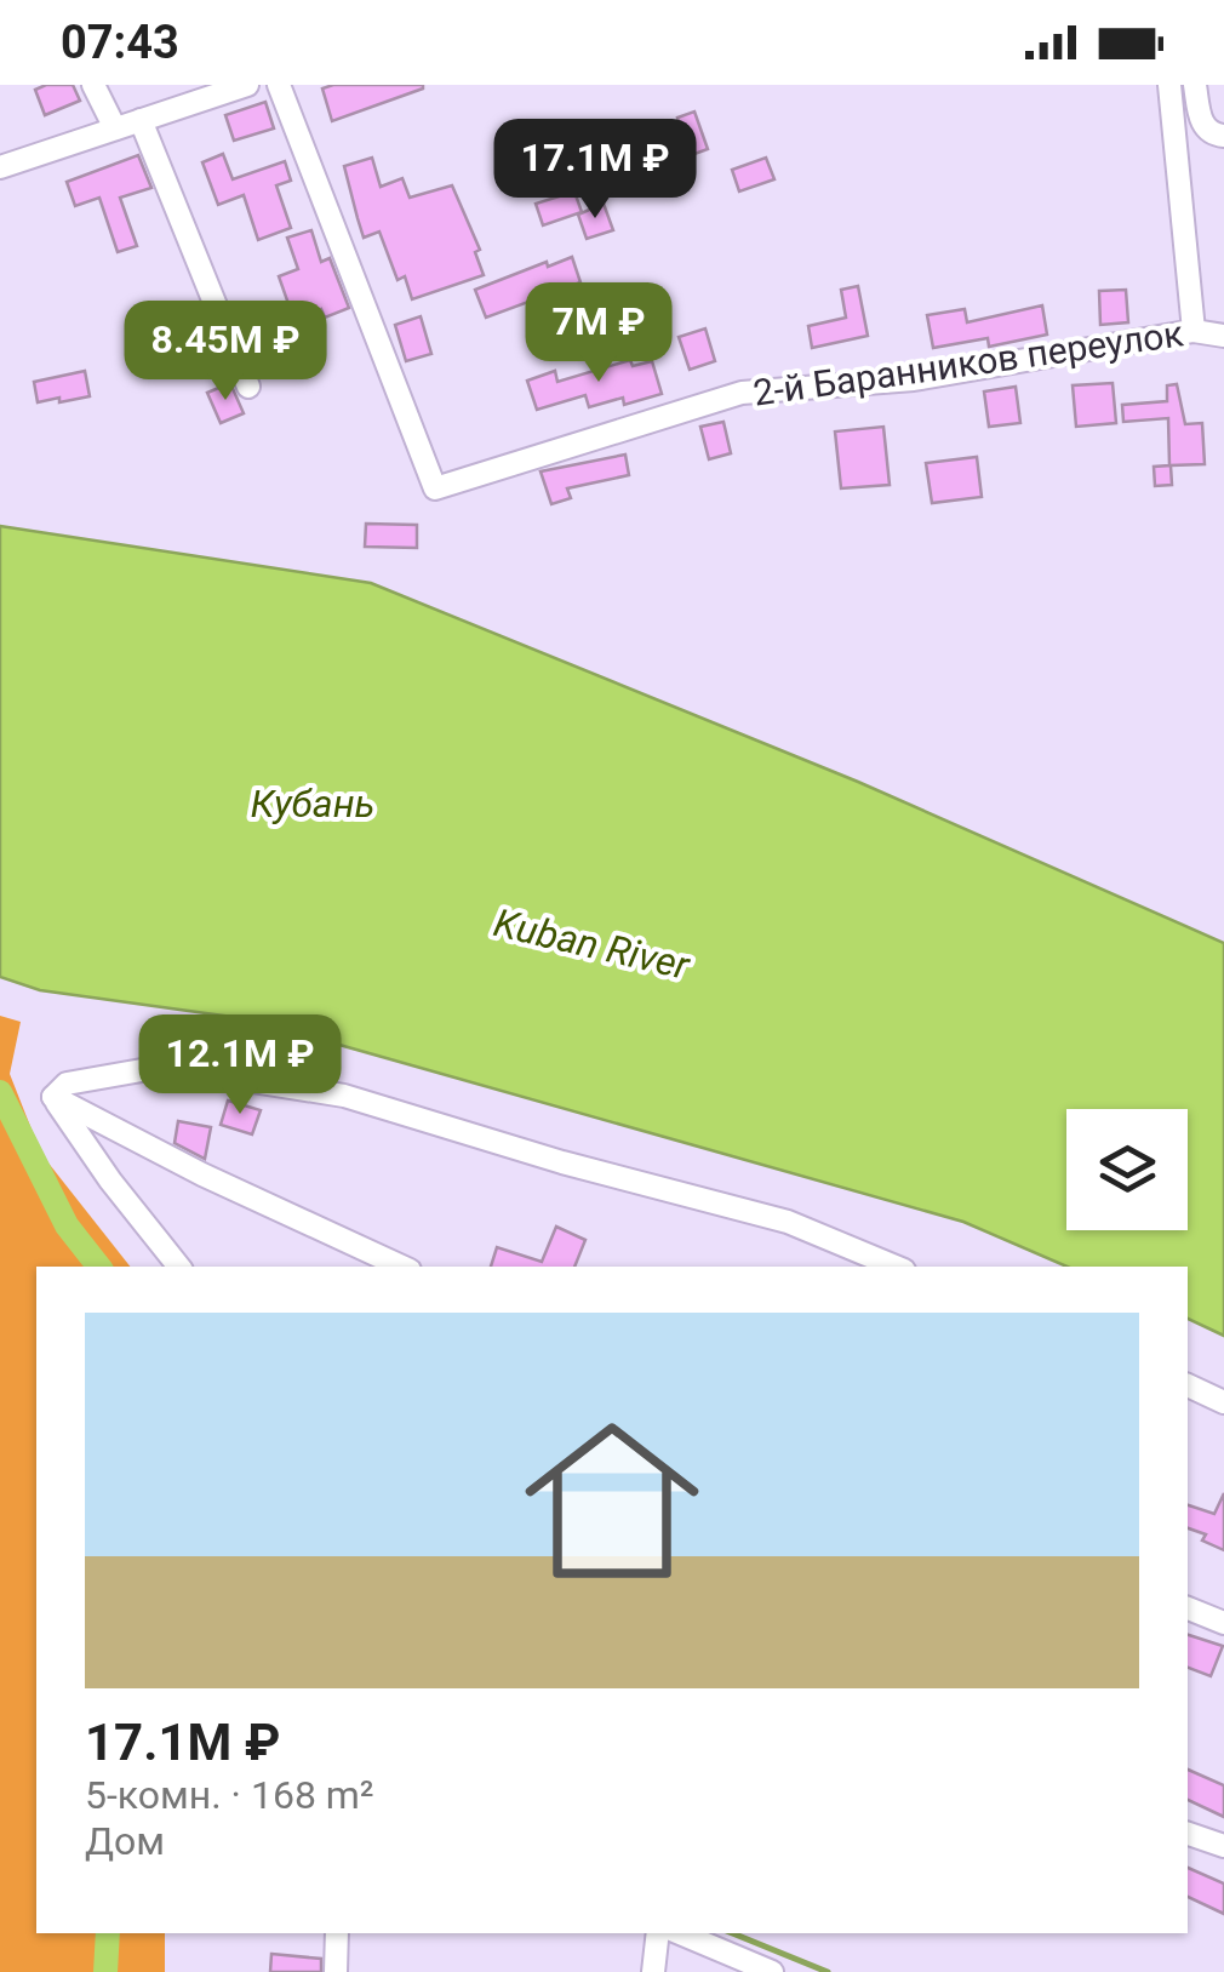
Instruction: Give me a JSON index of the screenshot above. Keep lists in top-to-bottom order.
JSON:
{
  "streets": {
    "street": ["2-й Баранников переулок"]
  },
  "water": ["Кубань", "Kuban River"],
  "page": {
    "status": "07:43",
    "price": [
      "17.1M ₽",
      "7M ₽",
      "8.45M ₽",
      "12.1M ₽"
    ],
    "list": [
      {
        "name": "17.1M ₽",
        "note": "5-комн. · 168 m² · Дом"
      }
    ]
  }
}
